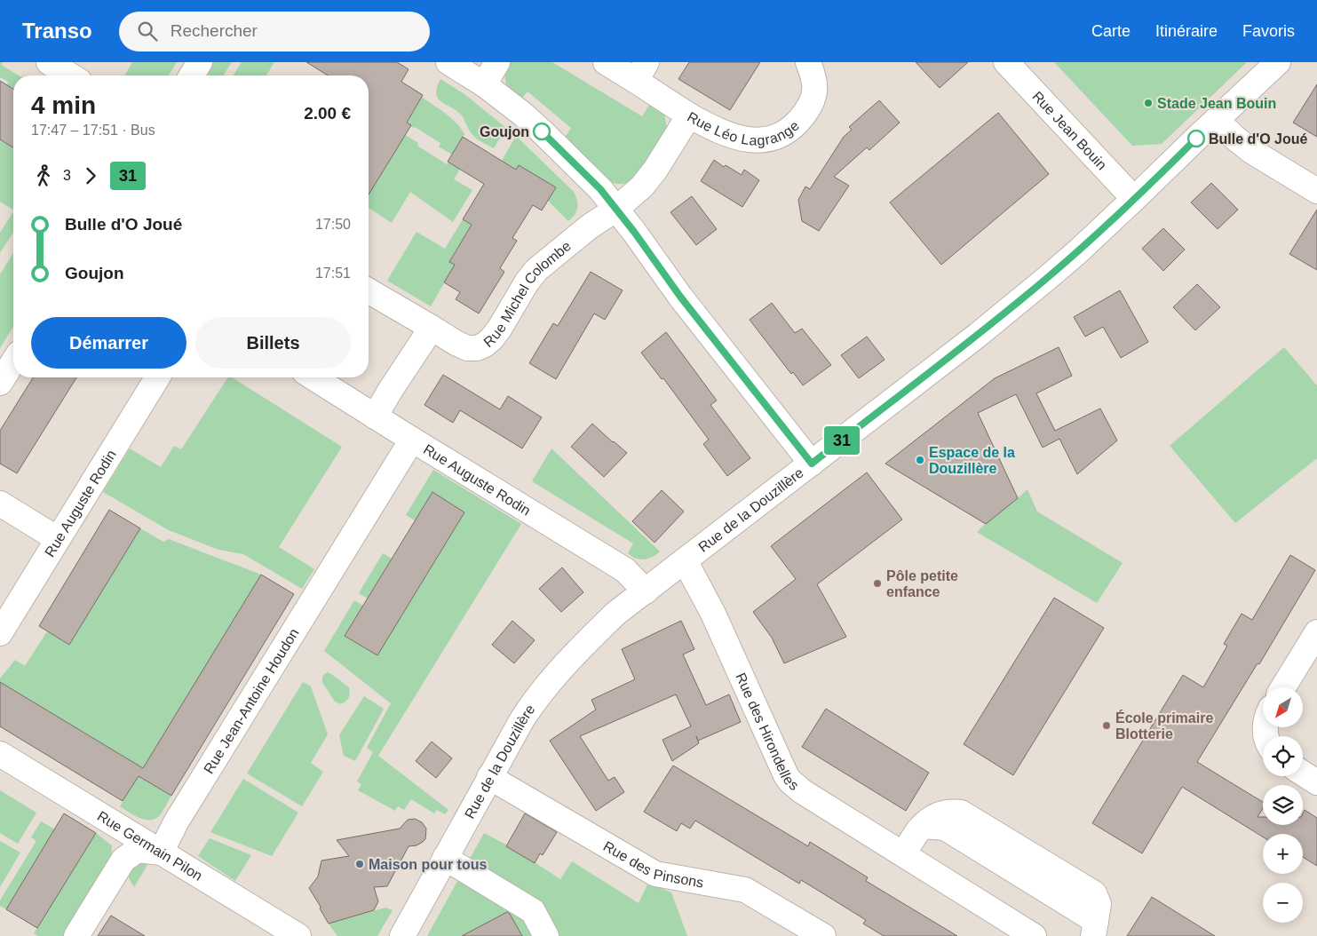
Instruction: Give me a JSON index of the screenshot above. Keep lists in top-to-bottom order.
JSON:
{
  "streets": {
    "street": [
      "Rue Léo Lagrange",
      "Rue Jean Bouin",
      "Rue Michel Colombe",
      "Rue Auguste Rodin",
      "Rue de la Douzillère",
      "Rue Jean-Antoine Houdon",
      "Rue des Hirondelles",
      "Rue Germain Pilon",
      "Rue des Pinsons"
    ]
  },
  "crossings": [
    ["Rue Léo Lagrange", "Rue Michel Colombe"],
    ["Rue Jean Bouin", "Rue de la Douzillère"],
    ["Rue Auguste Rodin", "Rue de la Douzillère"],
    ["Rue Auguste Rodin", "Rue Jean-Antoine Houdon"],
    ["Rue de la Douzillère", "Rue des Hirondelles"],
    ["Rue de la Douzillère", "Rue des Pinsons"],
    ["Rue Jean-Antoine Houdon", "Rue Germain Pilon"]
  ],
  "places": [
    "Stade Jean Bouin",
    "Goujon",
    "Bulle d'O Joué",
    "Espace de la Douzillère",
    "Pôle petite enfance",
    "École primaire Blotterie",
    "Maison pour tous"
  ],
  "lines": ["bus line 31"],
  "north": "bottom left",
  "page": {
    "header": "Transo",
    "search": "Rechercher",
    "nav": ["Carte", "Itinéraire", "Favoris"],
    "on_map": "31",
    "heading": ["4 min", "17:47 – 17:51 · Bus", "2.00 €"],
    "legs": ["3", "31"],
    "list": [
      {
        "name": "Bulle d'O Joué",
        "value": "17:50"
      },
      {
        "name": "Goujon",
        "value": "17:51"
      }
    ],
    "buttons": ["Démarrer", "Billets"],
    "map_buttons": ["+", "−"]
  }
}
